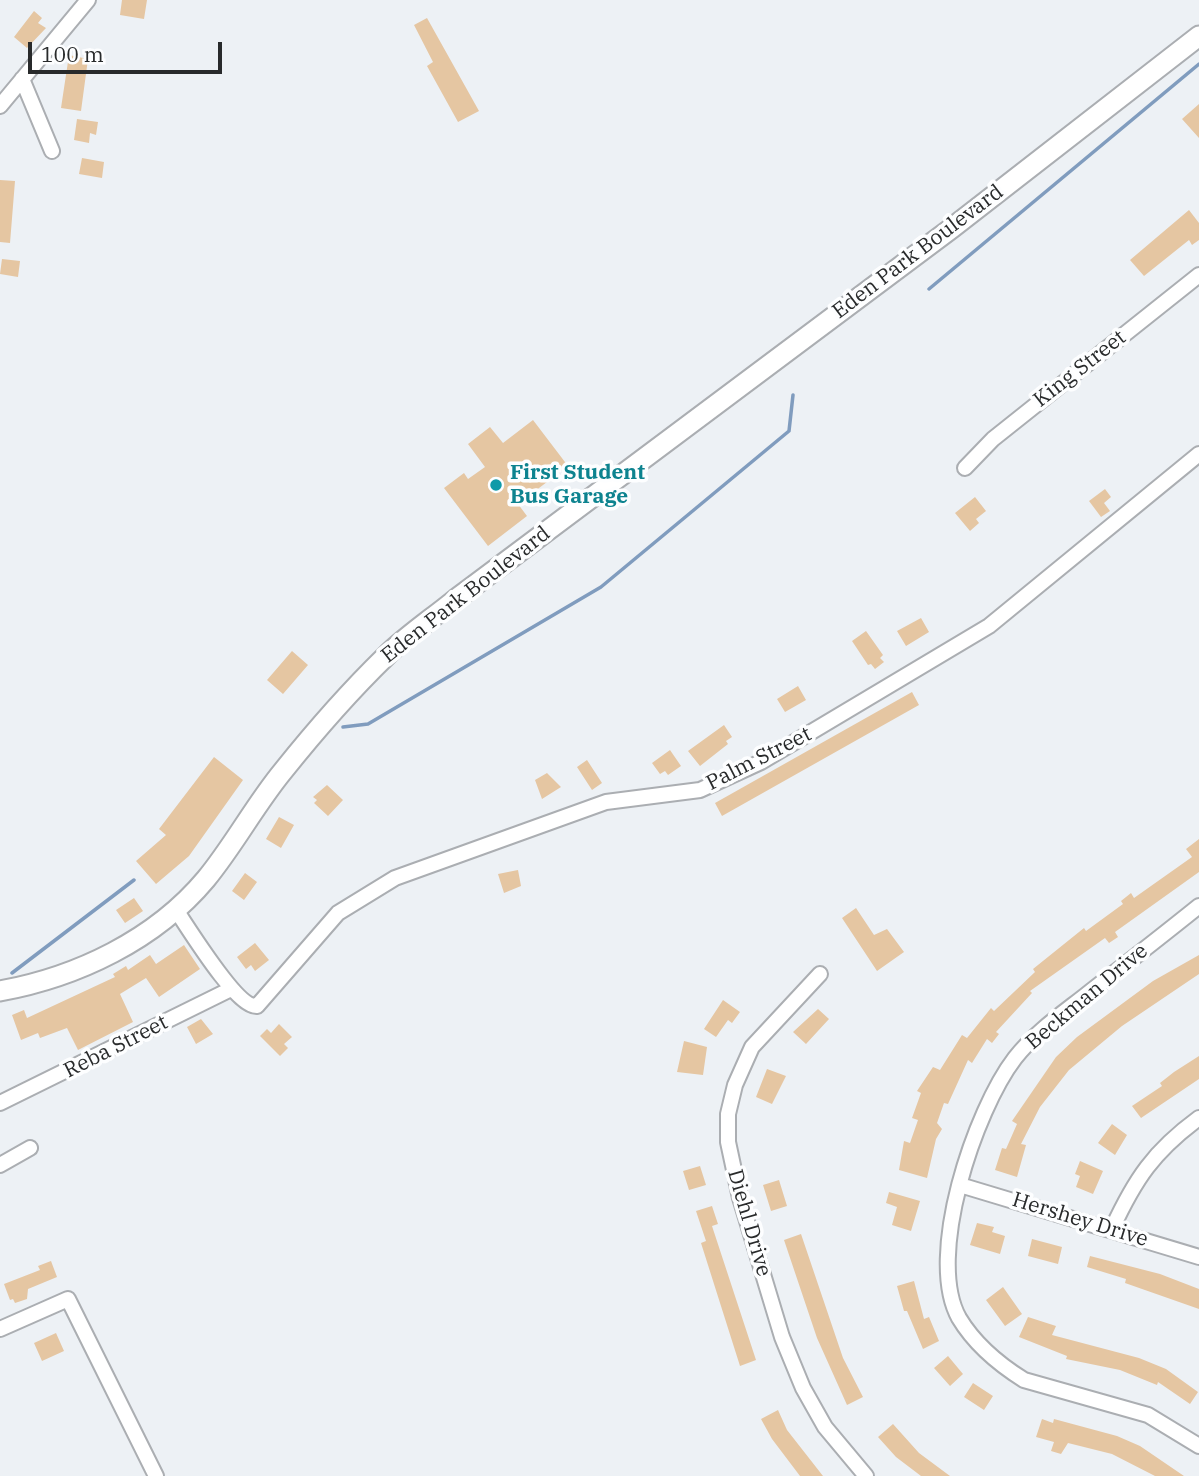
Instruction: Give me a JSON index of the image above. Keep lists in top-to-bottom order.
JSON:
{
  "streets": {
    "main road": ["Eden Park Boulevard"],
    "street": [
      "King Street",
      "Palm Street",
      "Beckman Drive",
      "Reba Street",
      "Hershey Drive",
      "Diehl Drive"
    ]
  },
  "crossings": [
    ["Eden Park Boulevard", "Palm Street"],
    ["Palm Street", "Reba Street"],
    ["Beckman Drive", "Hershey Drive"]
  ],
  "places": ["First Student Bus Garage"],
  "scale_bar": "100 m"
}
